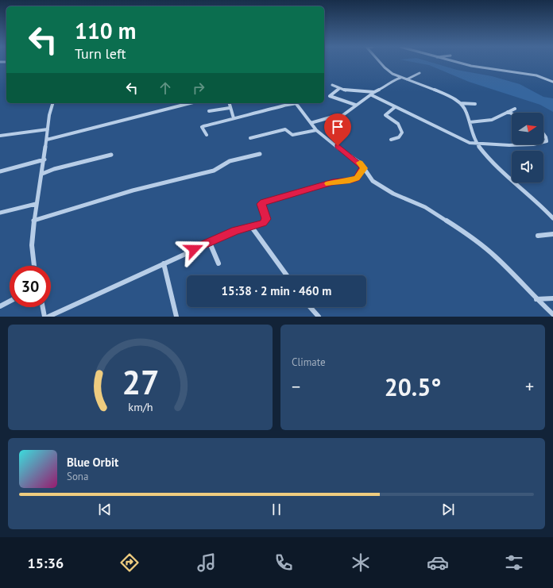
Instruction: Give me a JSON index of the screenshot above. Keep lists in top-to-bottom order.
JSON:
{
  "north": "right",
  "page": {
    "turn": ["110 m", "Turn left"],
    "limit": "30",
    "trip": "15:38 · 2 min · 460 m",
    "tile": "Climate",
    "heat": ["−", "20.5°", "+"],
    "song": ["Blue Orbit", "Sona"],
    "tabs": "15:36",
    "gauge": ["27", "km/h"]
  }
}
